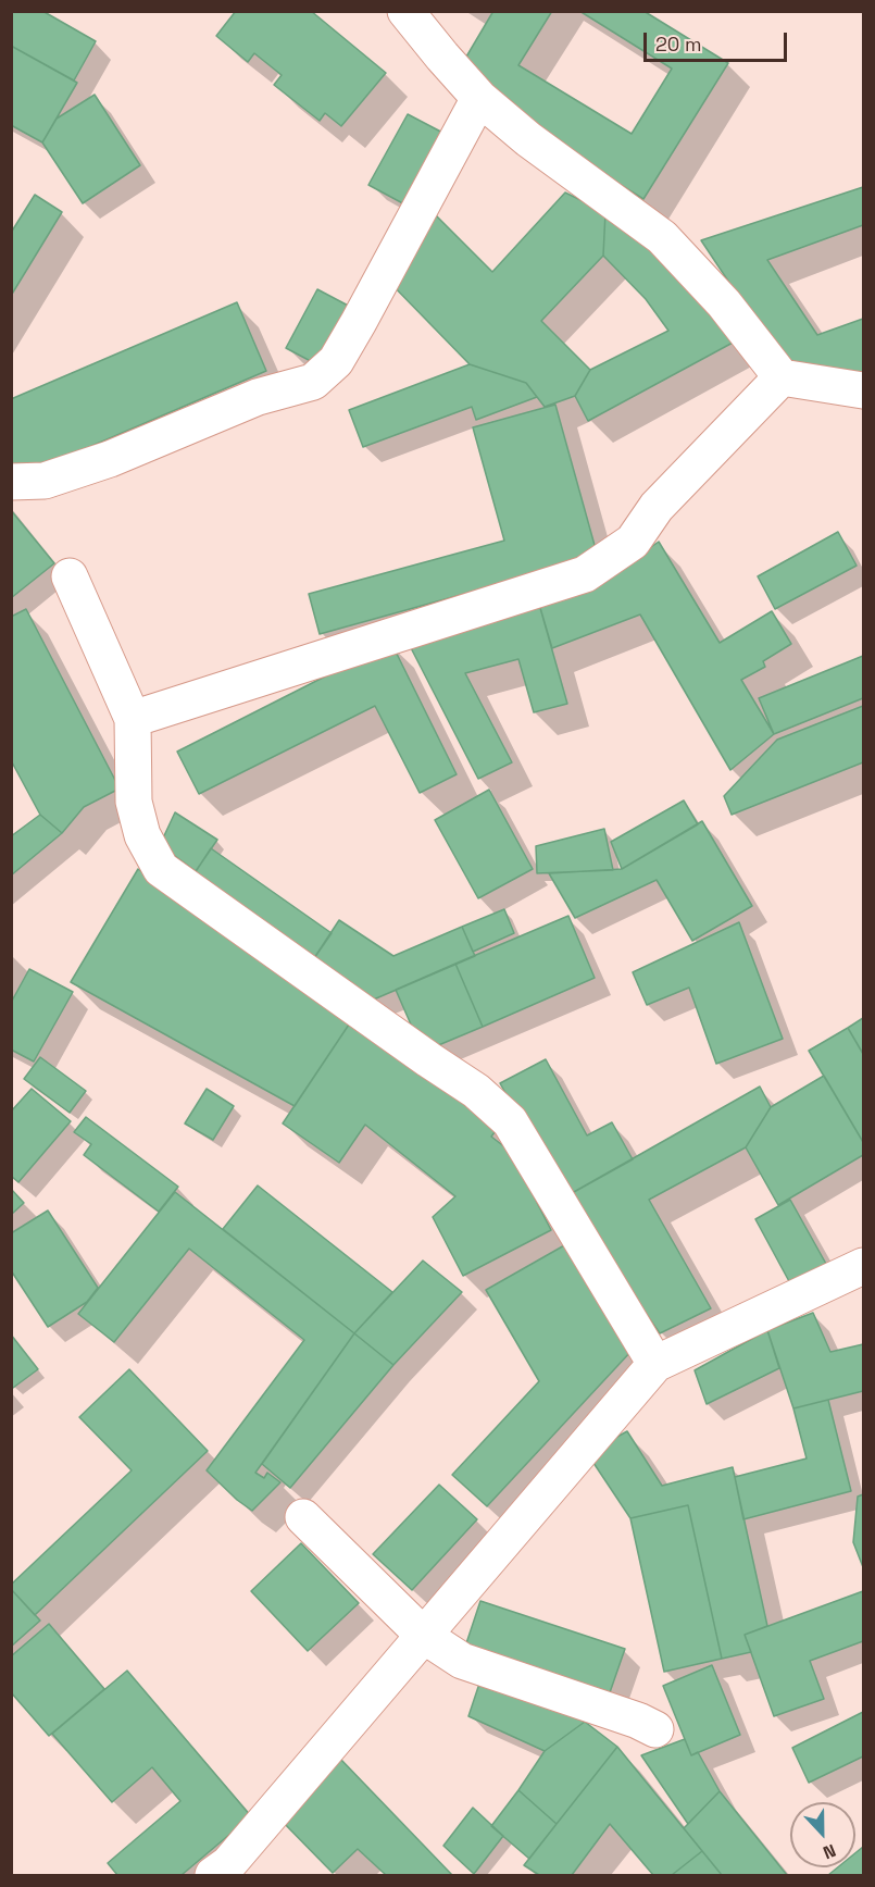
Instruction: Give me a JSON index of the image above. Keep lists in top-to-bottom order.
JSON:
{
  "scale_bar": "20 m",
  "north": "bottom"
}
